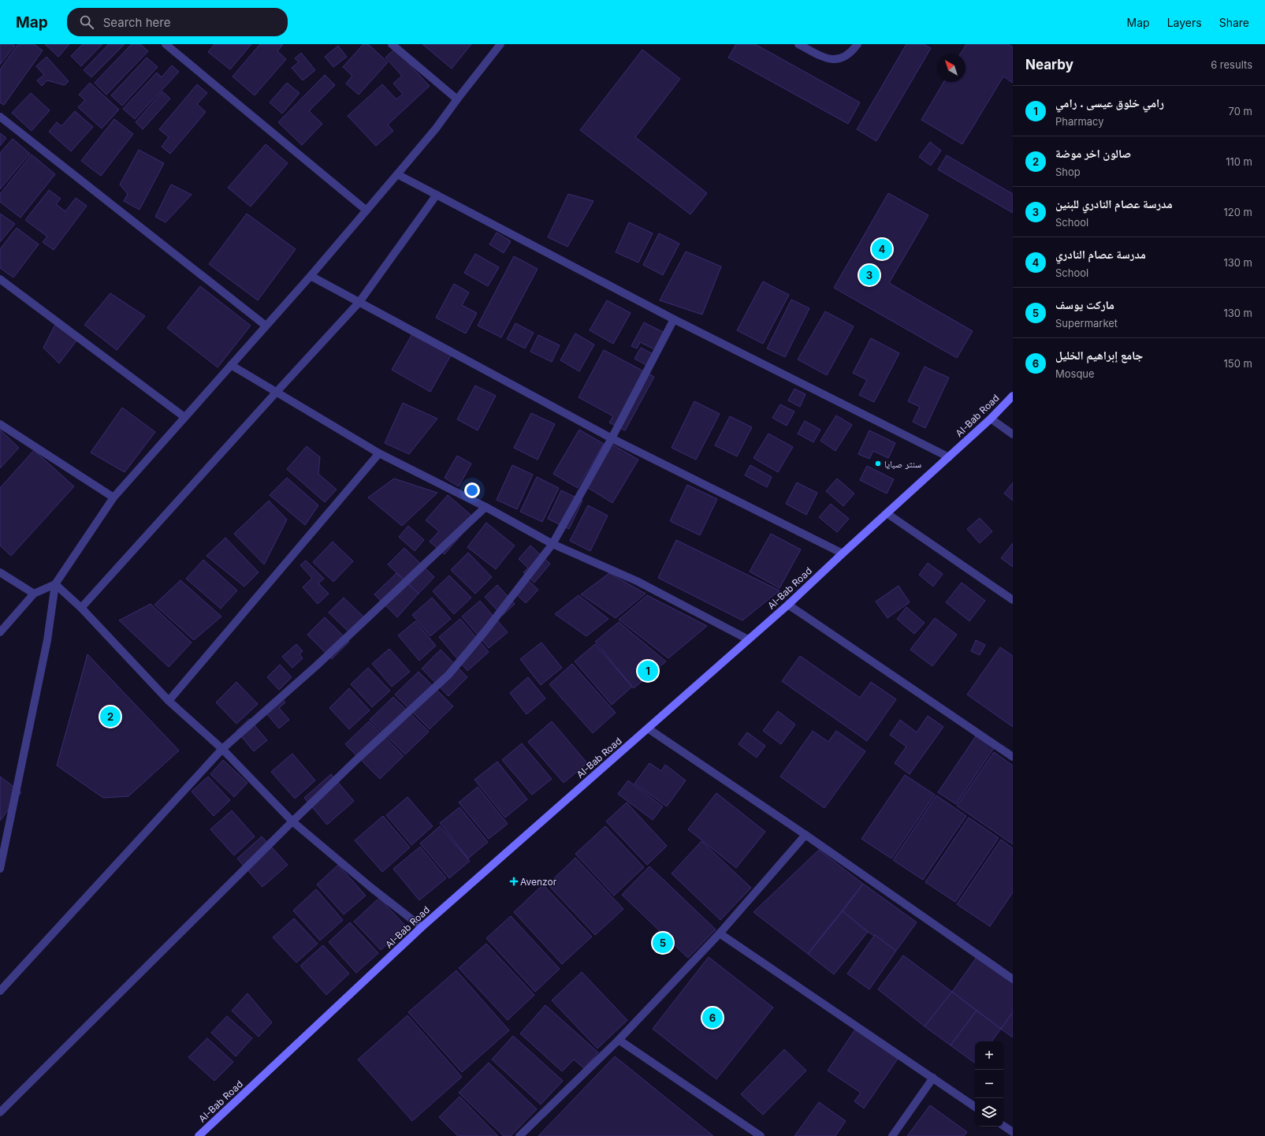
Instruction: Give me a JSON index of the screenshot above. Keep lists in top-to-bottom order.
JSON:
{
  "streets": {
    "main road": ["Al-Bab Road"]
  },
  "places": {
    "other": ["سنتر صبايا"],
    "health": ["Avenzor"]
  },
  "north": "top left",
  "page": {
    "header": "Map",
    "search": "Search here",
    "nav": ["Map", "Layers", "Share"],
    "heading": ["Nearby", "6 results"],
    "list": [
      {
        "mark": "1",
        "name": "رامي خلوق عيسى . رامي",
        "note": "Pharmacy",
        "value": "70 m"
      },
      {
        "mark": "2",
        "name": "صالون اخر موضة",
        "note": "Shop",
        "value": "110 m"
      },
      {
        "mark": "3",
        "name": "مدرسة عصام النادري للبنين",
        "note": "School",
        "value": "120 m"
      },
      {
        "mark": "4",
        "name": "مدرسة عصام النادري",
        "note": "School",
        "value": "130 m"
      },
      {
        "mark": "5",
        "name": "ماركت يوسف",
        "note": "Supermarket",
        "value": "130 m"
      },
      {
        "mark": "6",
        "name": "جامع إبراهيم الخليل",
        "note": "Mosque",
        "value": "150 m"
      }
    ],
    "pins": [
      "4",
      "3",
      "1",
      "2",
      "5",
      "6"
    ],
    "map_buttons": ["+", "−"]
  }
}
